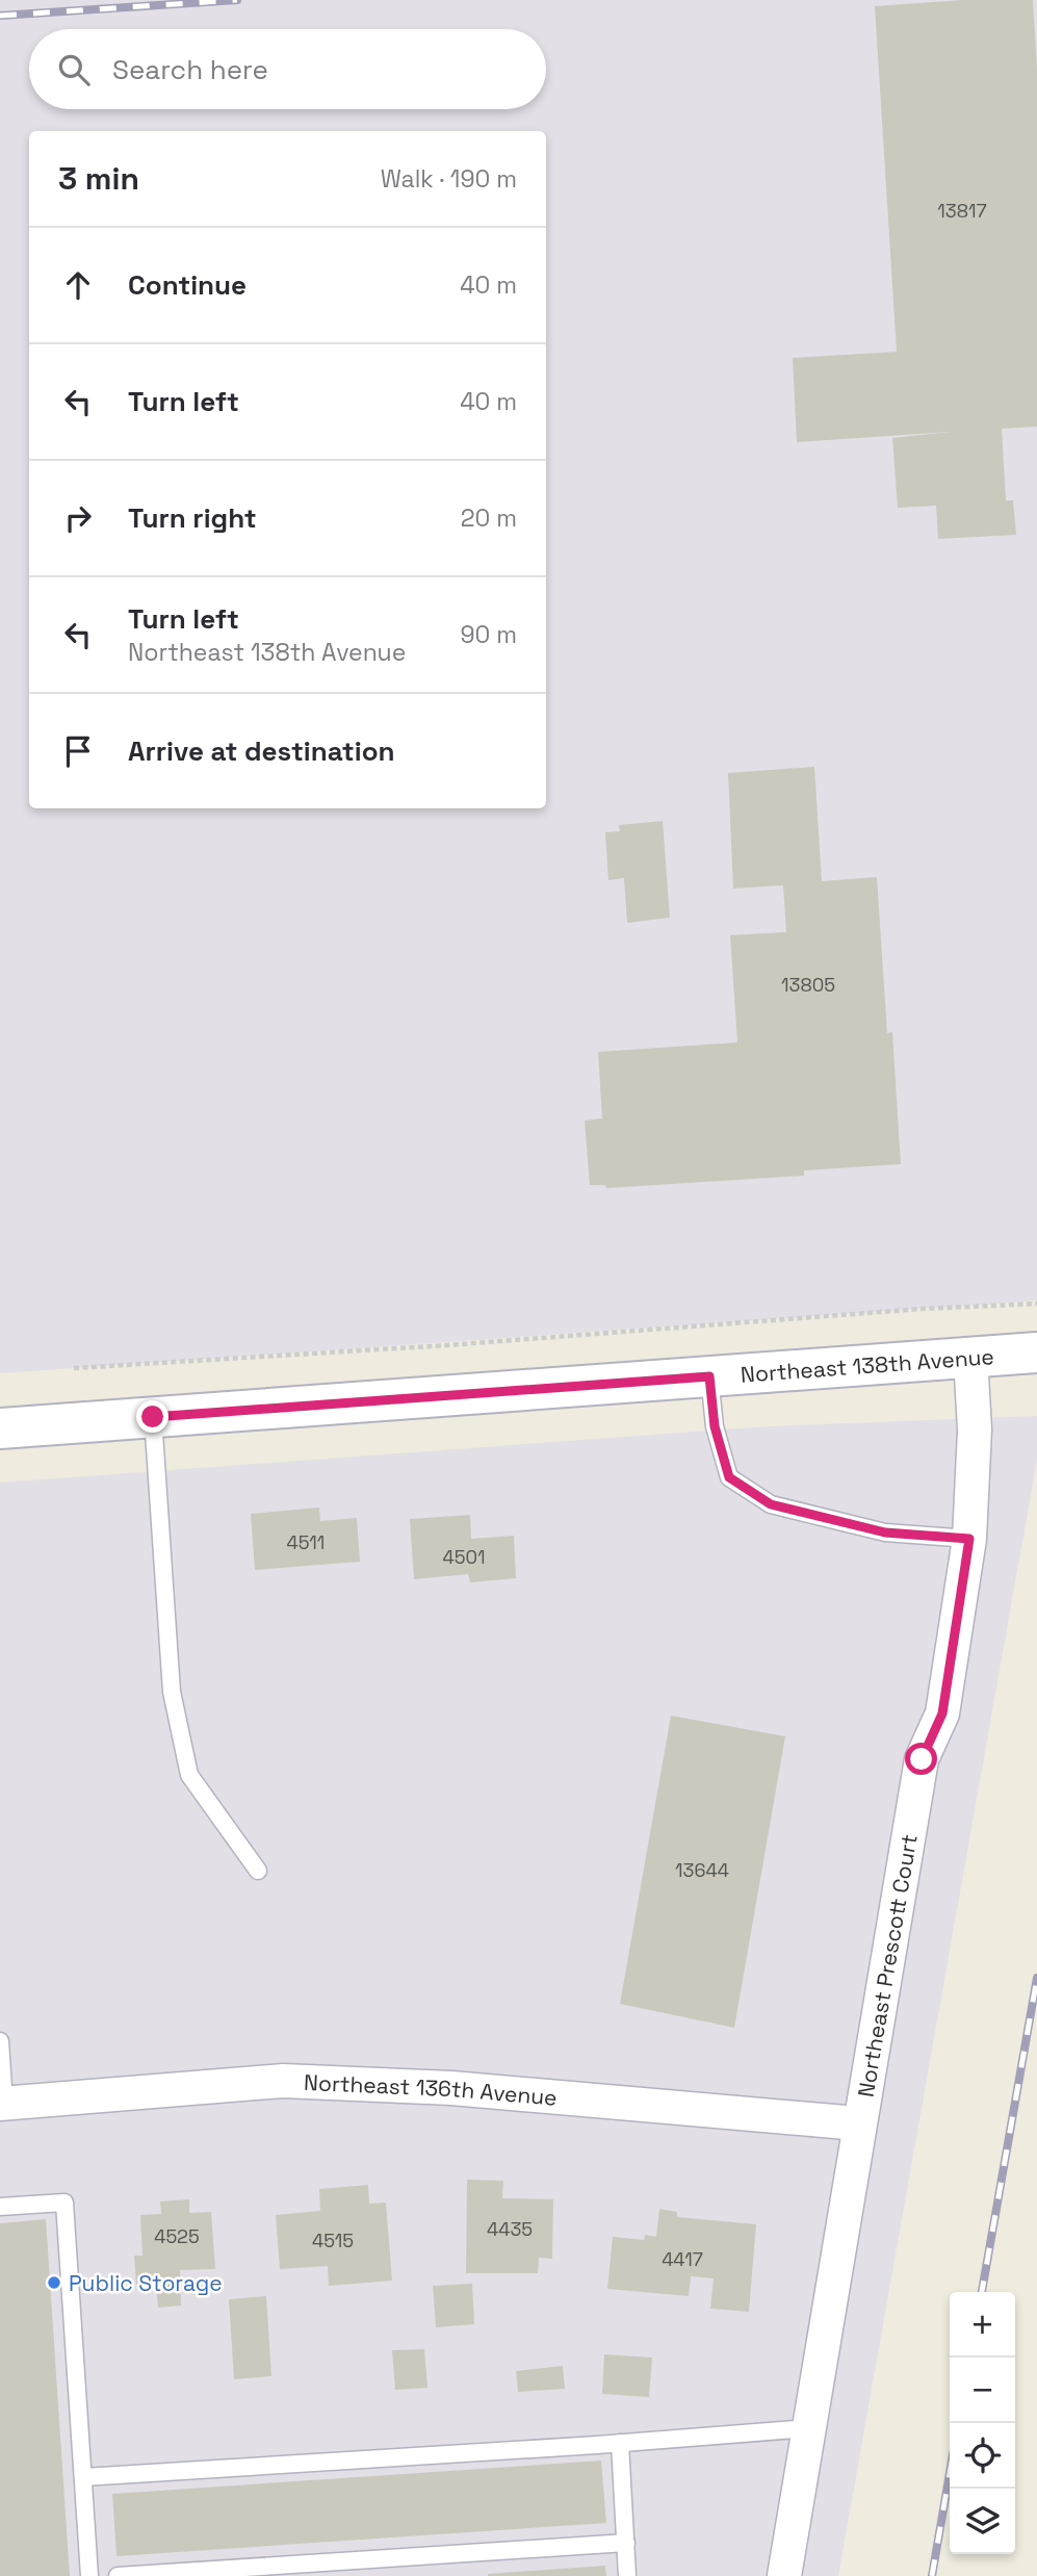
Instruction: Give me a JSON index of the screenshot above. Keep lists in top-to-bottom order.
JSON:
{
  "streets": {
    "street": ["Northeast 138th Avenue", "Northeast Prescott Court", "Northeast 136th Avenue"]
  },
  "crossings": [
    ["Northeast 138th Avenue", "Northeast Prescott Court"],
    ["Northeast Prescott Court", "Northeast 136th Avenue"]
  ],
  "places": ["Public Storage"],
  "house_numbers": [
    "13817",
    "13805",
    "4511",
    "4501",
    "13644",
    "4435",
    "4525",
    "4515",
    "4417"
  ],
  "page": {
    "search": "Search here",
    "heading": ["3 min", "Walk · 190 m"],
    "list": [
      ["Continue", "40 m"],
      ["Turn left", "40 m"],
      ["Turn right", "20 m"],
      ["Turn left", "Northeast 138th Avenue", "90 m"],
      "Arrive at destination"
    ],
    "map_buttons": ["+", "−"]
  }
}
